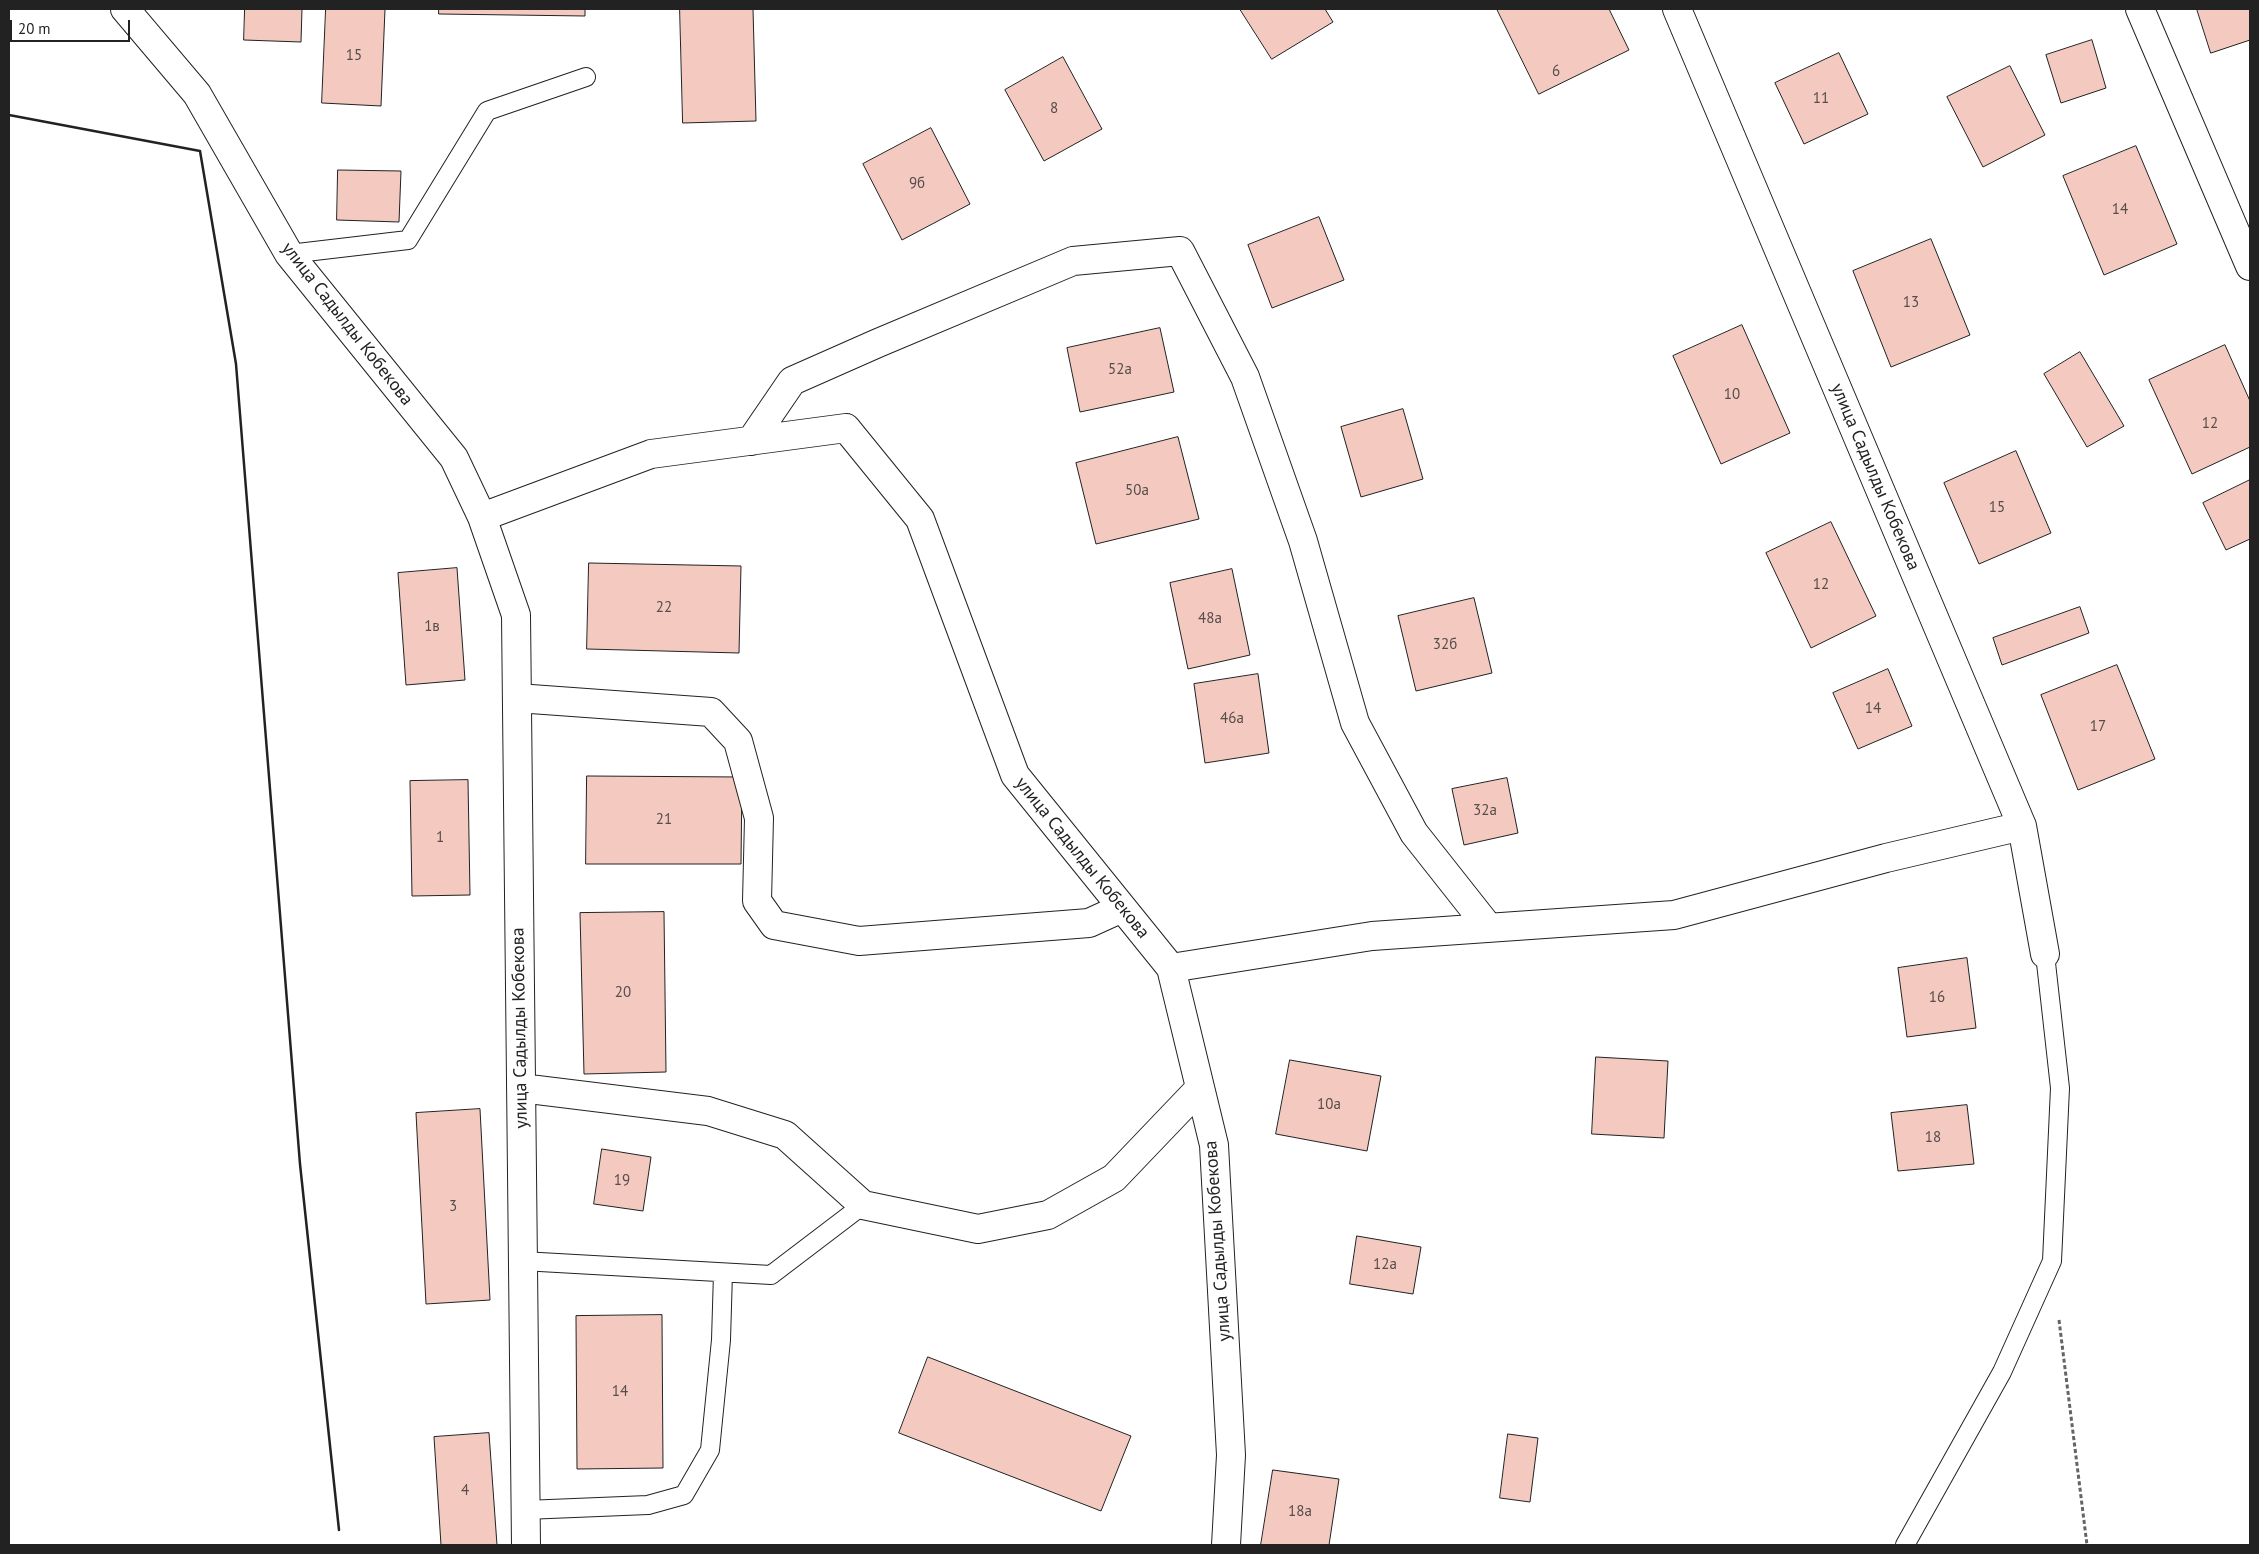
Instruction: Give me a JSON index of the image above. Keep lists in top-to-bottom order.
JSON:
{
  "streets": {
    "street": ["улица Садылды Кобекова"]
  },
  "house_numbers": [
    "15",
    "6",
    "11",
    "8",
    "9б",
    "14",
    "13",
    "52а",
    "10",
    "12",
    "50а",
    "15",
    "12",
    "22",
    "48а",
    "1в",
    "32б",
    "14",
    "46а",
    "17",
    "32а",
    "21",
    "1",
    "20",
    "16",
    "10а",
    "18",
    "19",
    "3",
    "12а",
    "14",
    "4",
    "18а"
  ],
  "scale_bar": "20 m"
}
